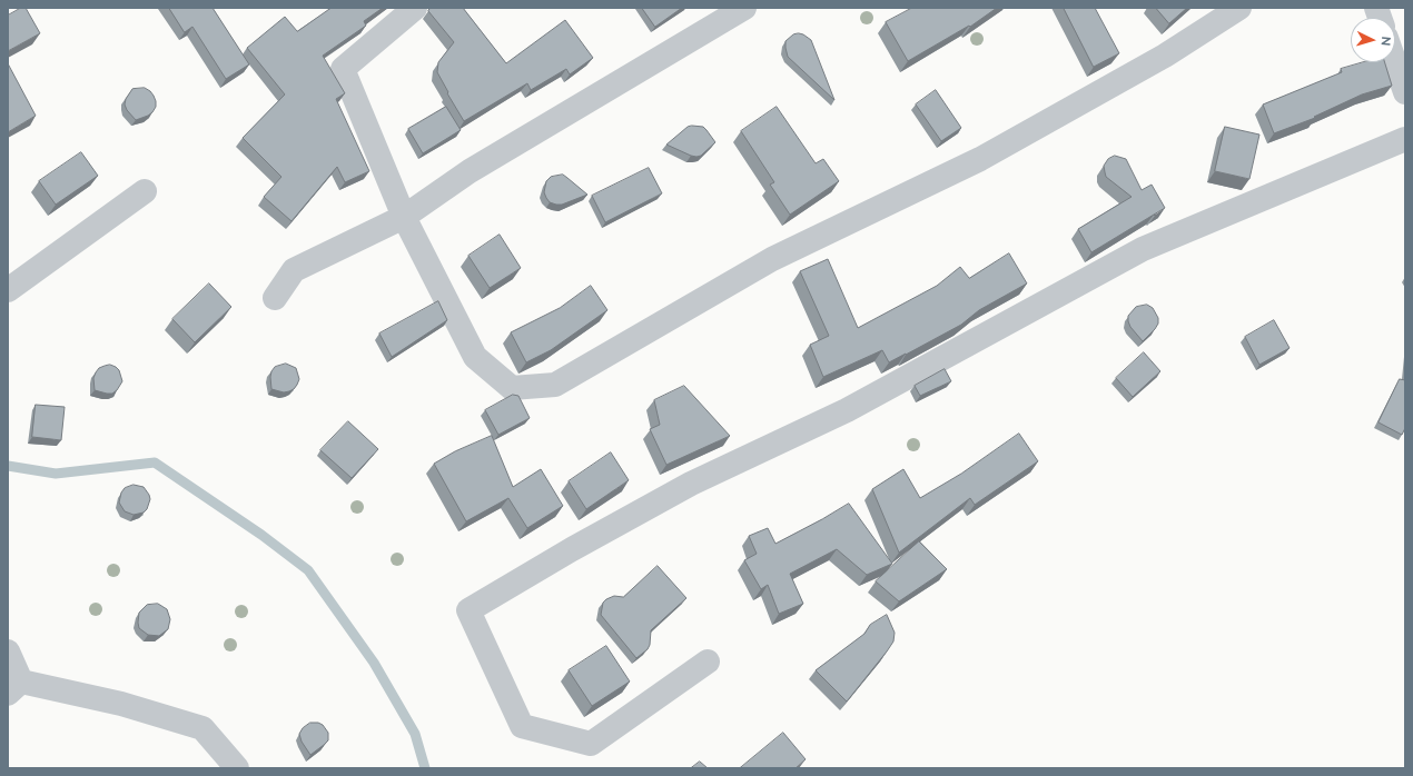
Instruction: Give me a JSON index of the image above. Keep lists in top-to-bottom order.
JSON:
{
  "north": "right"
}
